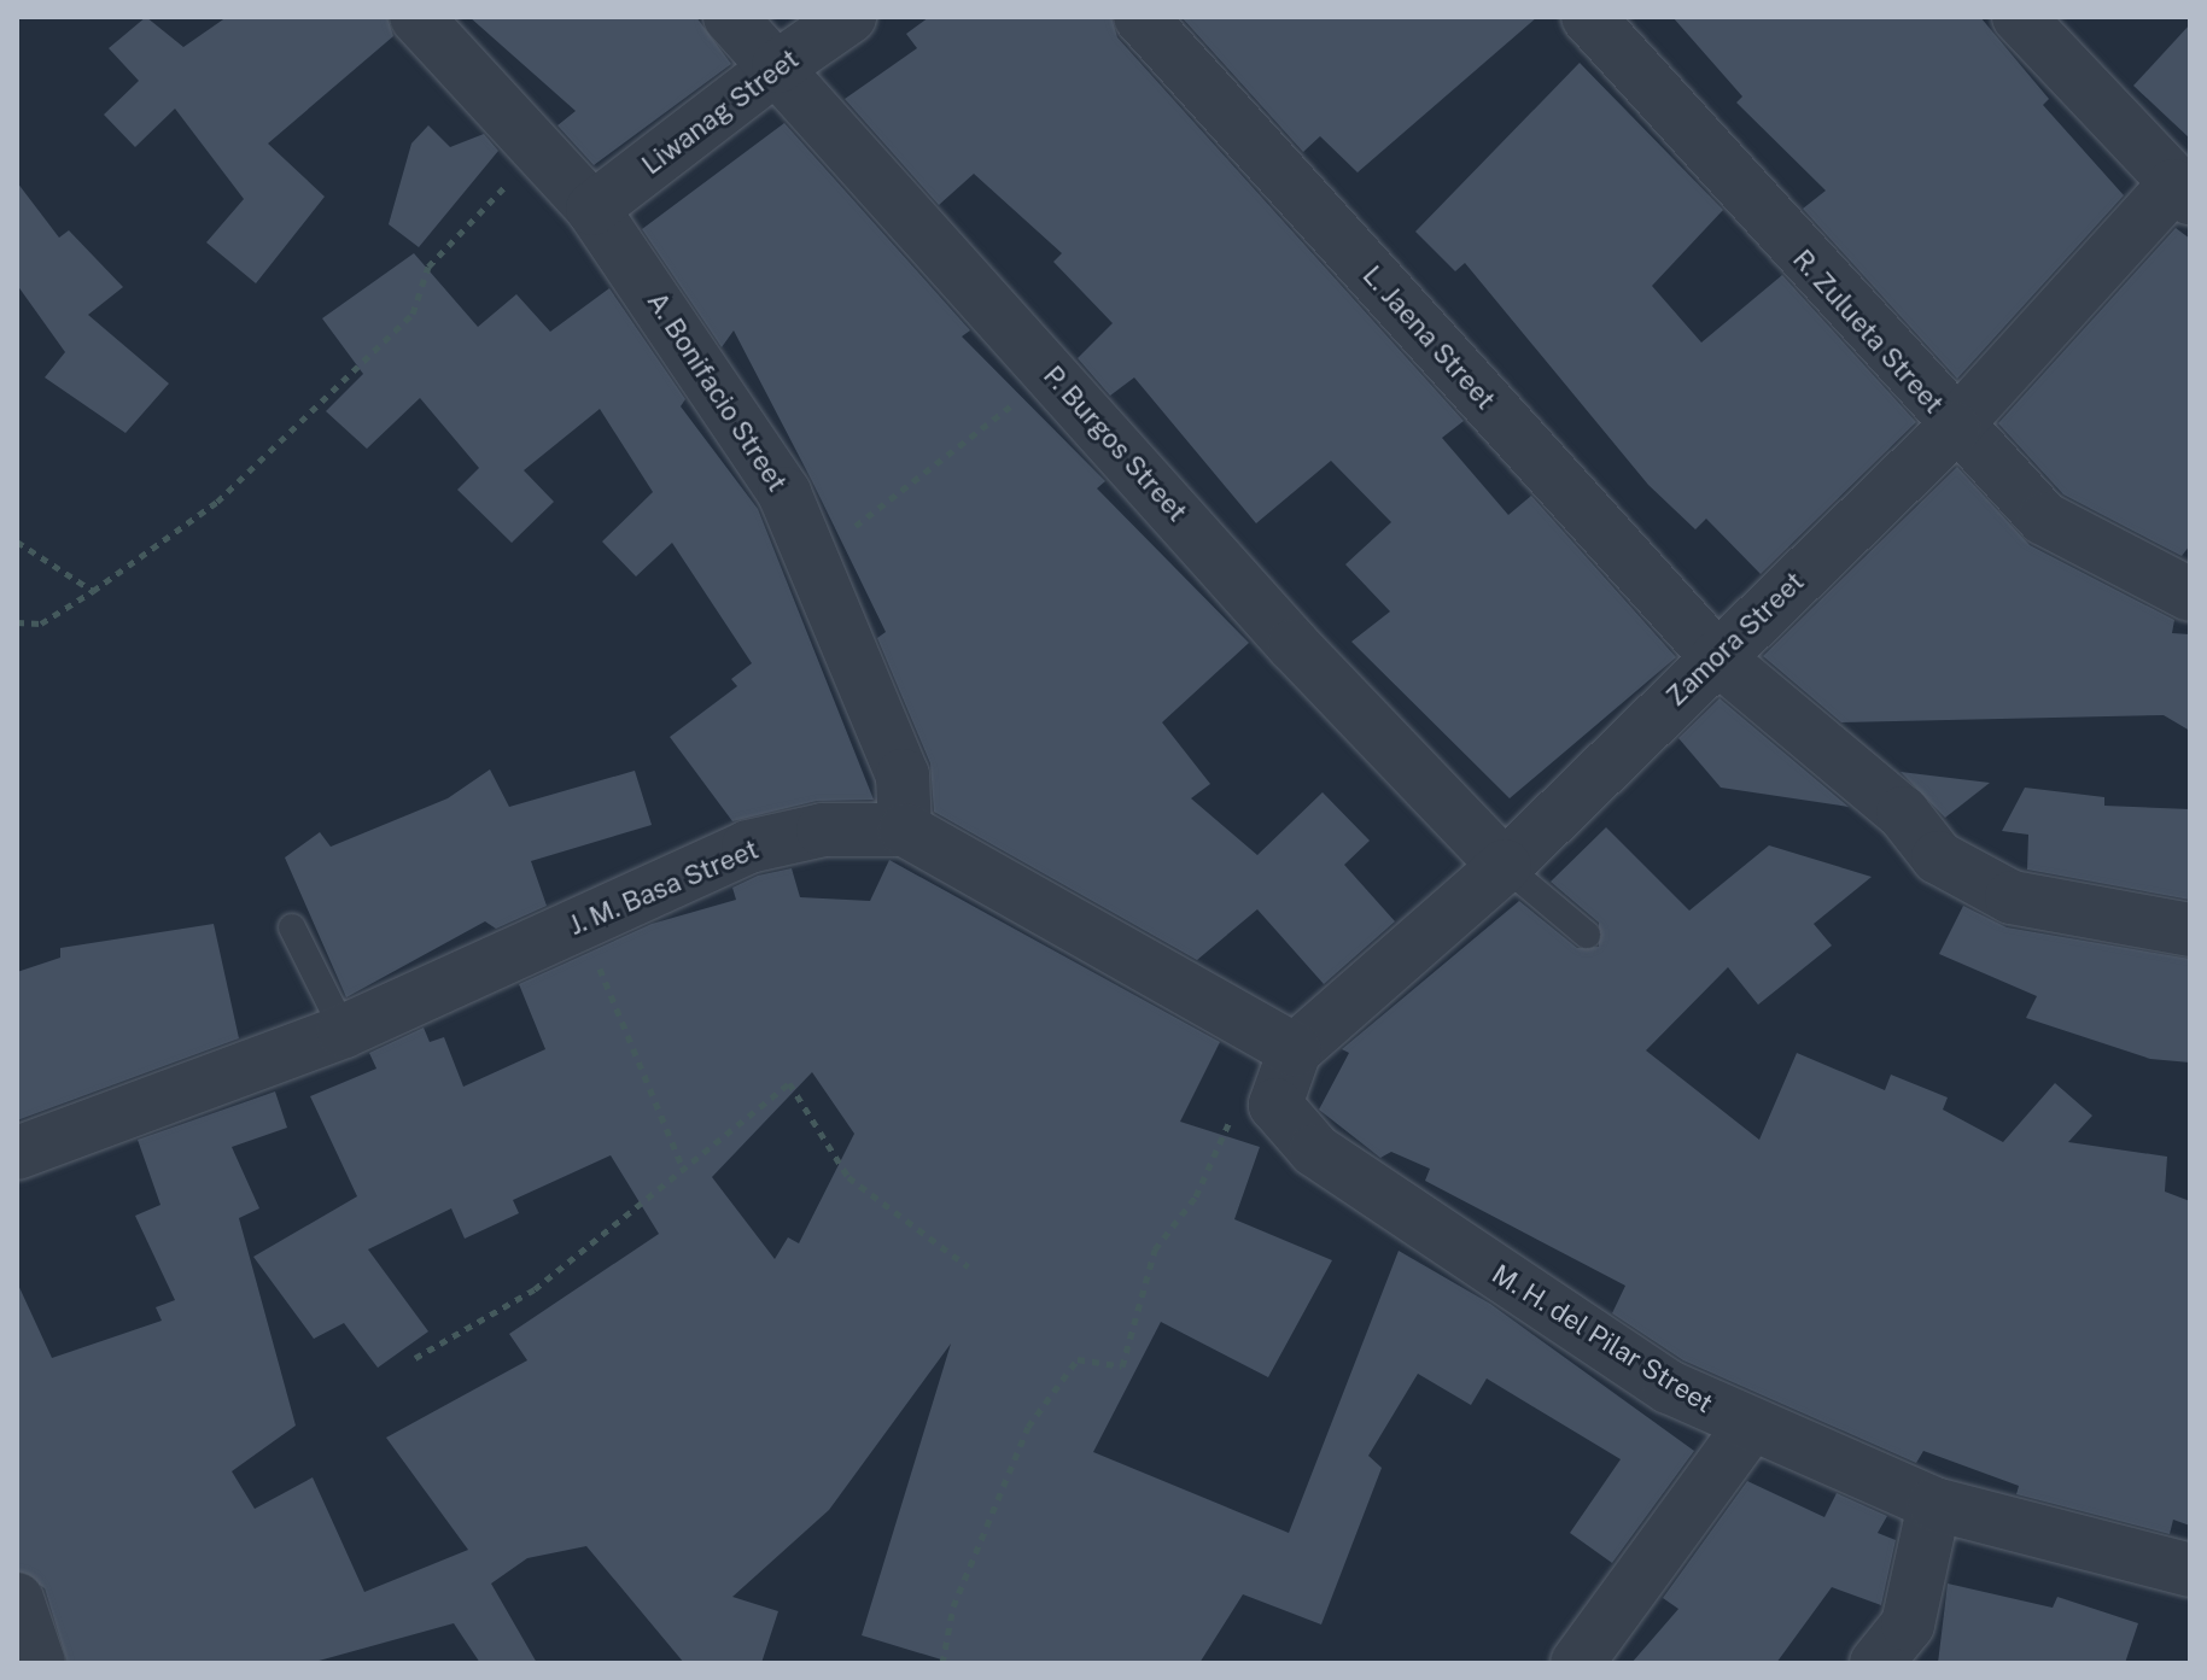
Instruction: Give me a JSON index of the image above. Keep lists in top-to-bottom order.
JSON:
{
  "streets": {
    "street": [
      "Liwanag Street",
      "R. Zulueta Street",
      "L. Jaena Street",
      "A. Bonifacio Street",
      "P. Burgos Street",
      "Zamora Street",
      "J. M. Basa Street",
      "M. H. del Pilar Street"
    ]
  },
  "crossings": [
    ["Liwanag Street", "A. Bonifacio Street"],
    ["Liwanag Street", "P. Burgos Street"],
    ["R. Zulueta Street", "Zamora Street"],
    ["L. Jaena Street", "Zamora Street"],
    ["A. Bonifacio Street", "J. M. Basa Street"],
    ["P. Burgos Street", "Zamora Street"],
    ["Zamora Street", "J. M. Basa Street"],
    ["Zamora Street", "M. H. del Pilar Street"]
  ]
}
